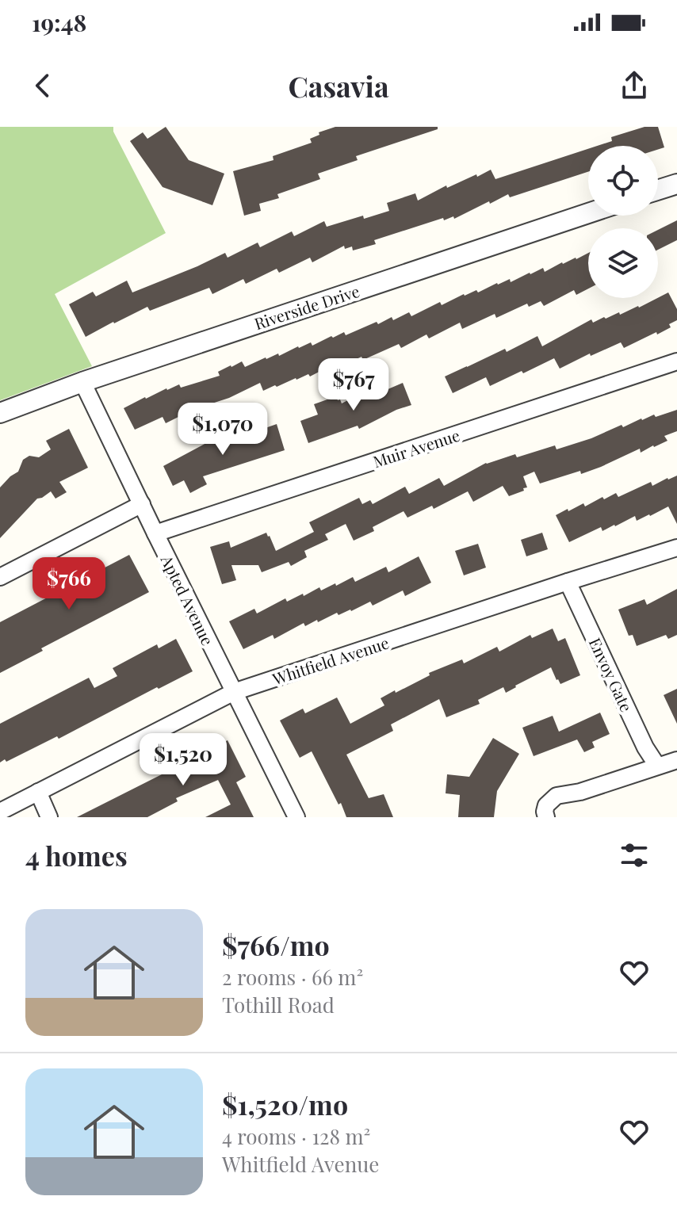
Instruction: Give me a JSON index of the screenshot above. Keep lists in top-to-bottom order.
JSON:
{
  "streets": {
    "street": [
      "Riverside Drive",
      "Muir Avenue",
      "Apted Avenue",
      "Whitfield Avenue",
      "Envoy Gate"
    ]
  },
  "crossings": [
    ["Riverside Drive", "Apted Avenue"],
    ["Muir Avenue", "Apted Avenue"],
    ["Apted Avenue", "Whitfield Avenue"],
    ["Whitfield Avenue", "Envoy Gate"]
  ],
  "page": {
    "status": "19:48",
    "header": "Casavia",
    "price": [
      "$767",
      "$1,070",
      "$766",
      "$1,520"
    ],
    "heading": "4 homes",
    "list": [
      {
        "name": "$766/mo",
        "note": "2 rooms · 66 m² · Tothill Road"
      },
      {
        "name": "$1,520/mo",
        "note": "4 rooms · 128 m² · Whitfield Avenue"
      }
    ]
  }
}
